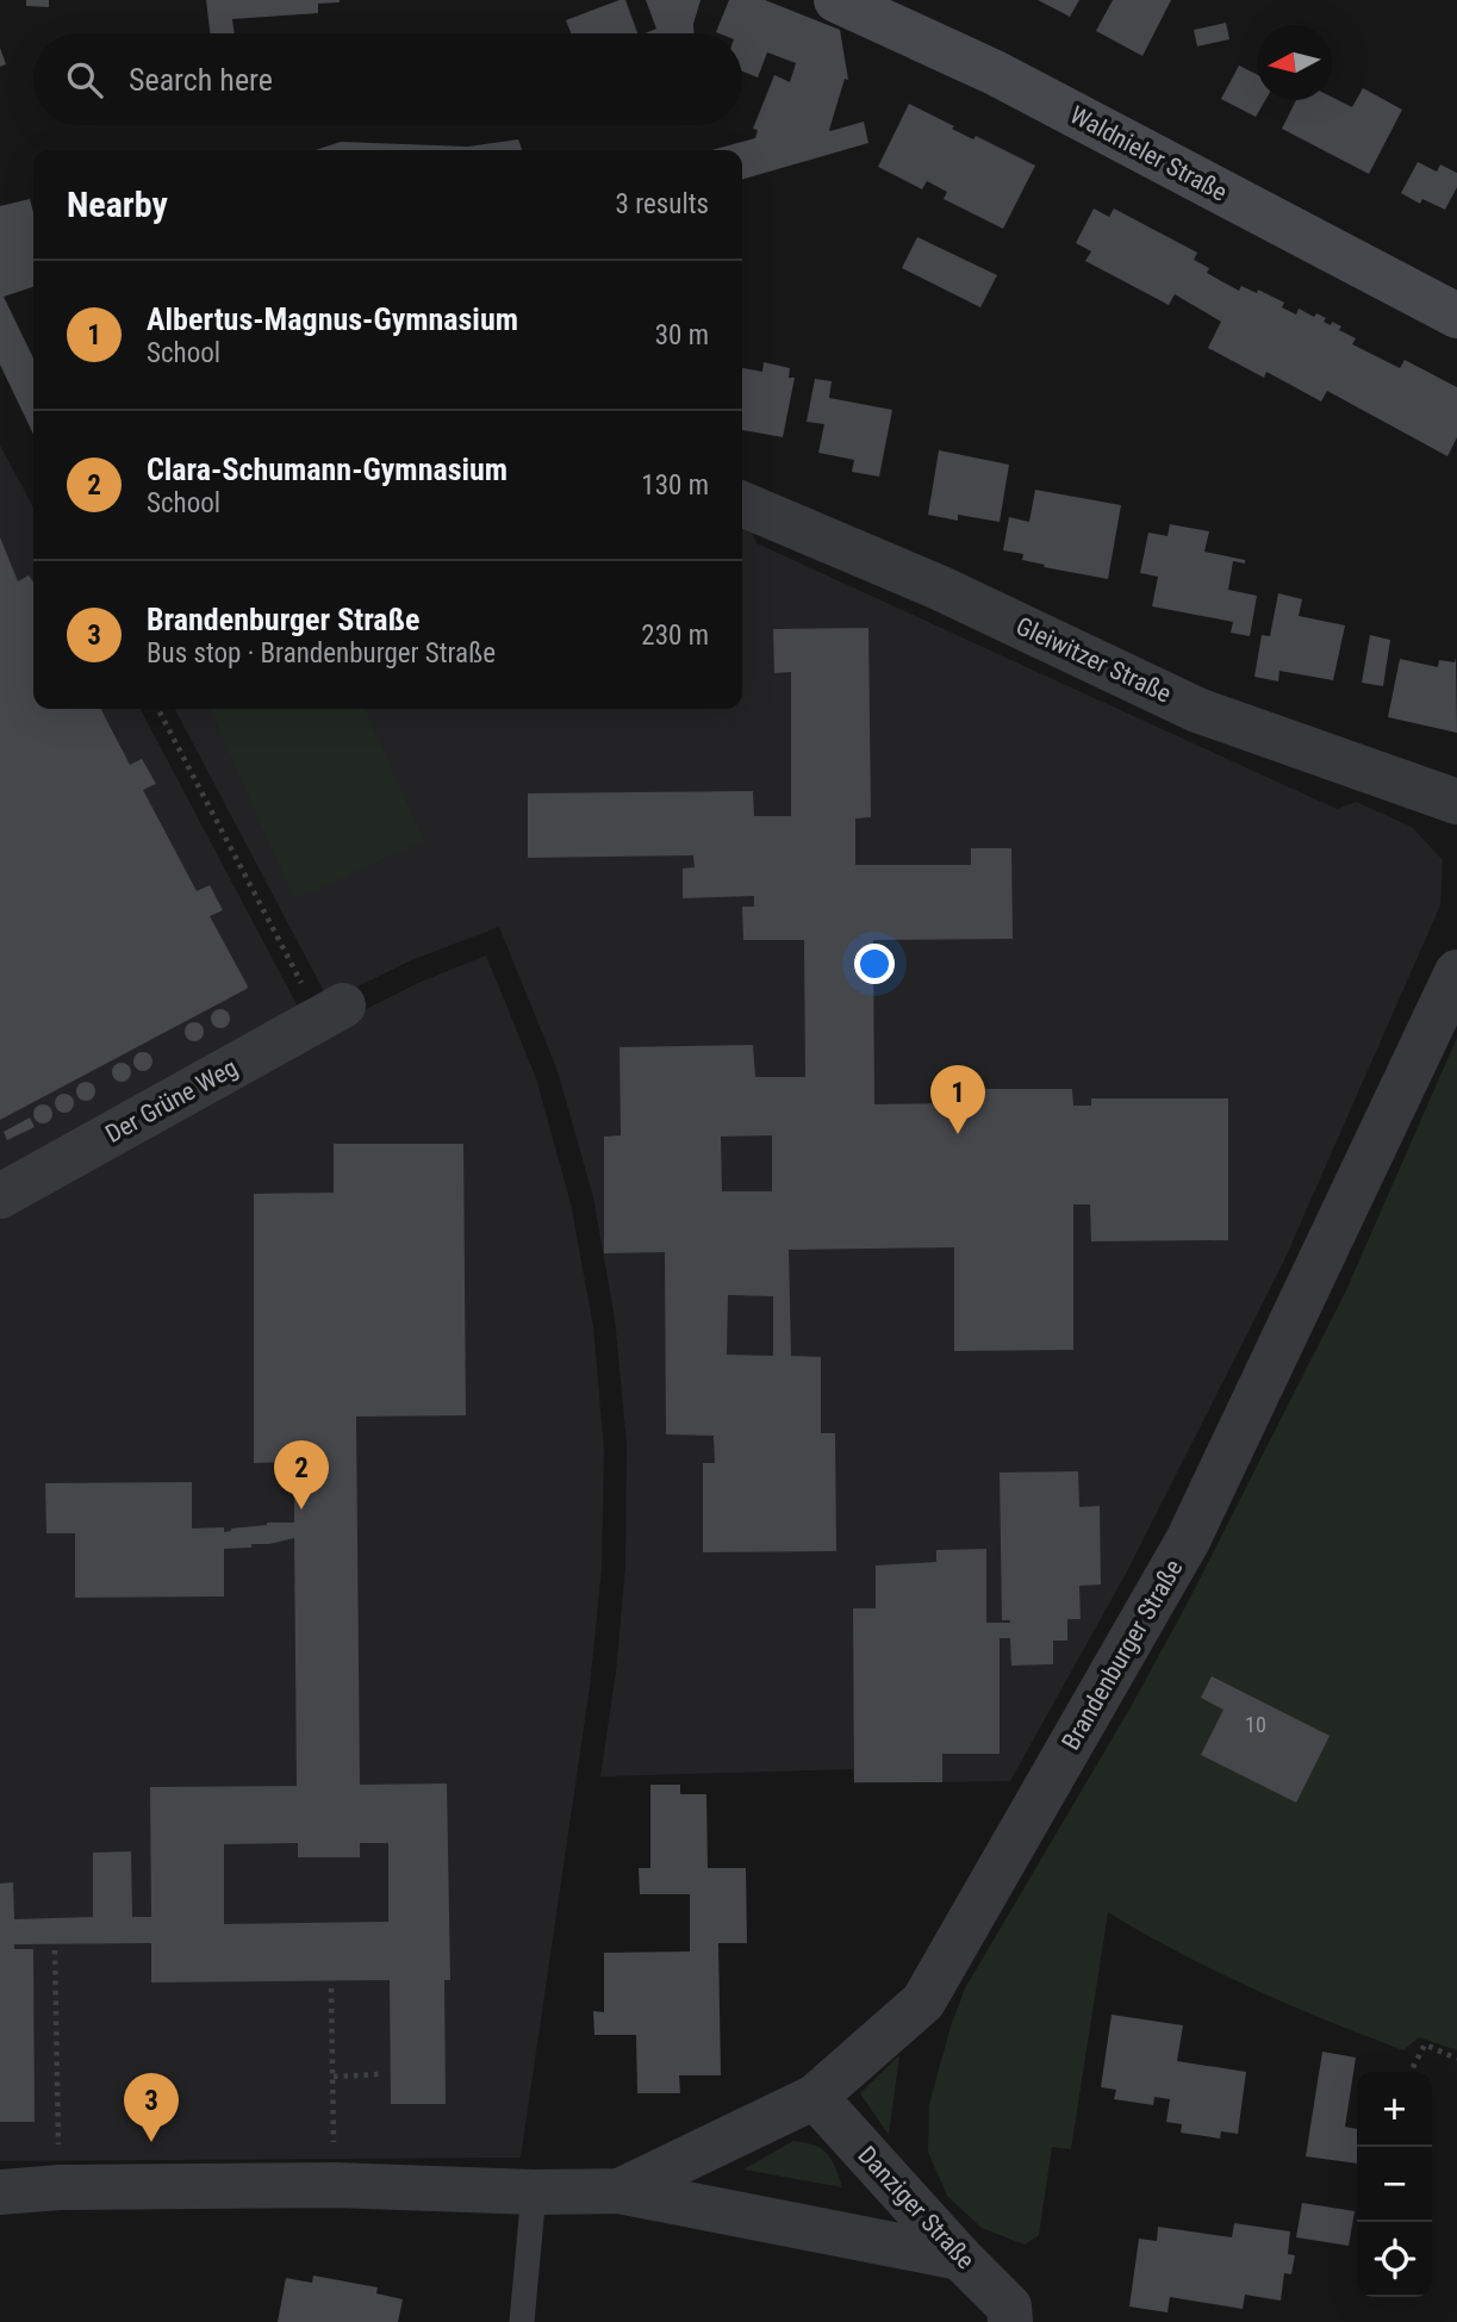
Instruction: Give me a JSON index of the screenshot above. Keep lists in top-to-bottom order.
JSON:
{
  "streets": {
    "main road": ["Waldnieler Straße"],
    "street": [
      "Gleiwitzer Straße",
      "Der Grüne Weg",
      "Brandenburger Straße",
      "Danziger Straße"
    ]
  },
  "crossings": [
    ["Brandenburger Straße", "Danziger Straße"]
  ],
  "house_numbers": ["10"],
  "north": "left",
  "page": {
    "search": "Search here",
    "heading": ["Nearby", "3 results"],
    "list": [
      {
        "mark": "1",
        "name": "Albertus-Magnus-Gymnasium",
        "note": "School",
        "value": "30 m"
      },
      {
        "mark": "2",
        "name": "Clara-Schumann-Gymnasium",
        "note": "School",
        "value": "130 m"
      },
      {
        "mark": "3",
        "name": "Brandenburger Straße",
        "note": "Bus stop · Brandenburger Straße",
        "value": "230 m"
      }
    ],
    "pins": ["1", "2", "3"],
    "map_buttons": ["+", "−"]
  }
}
